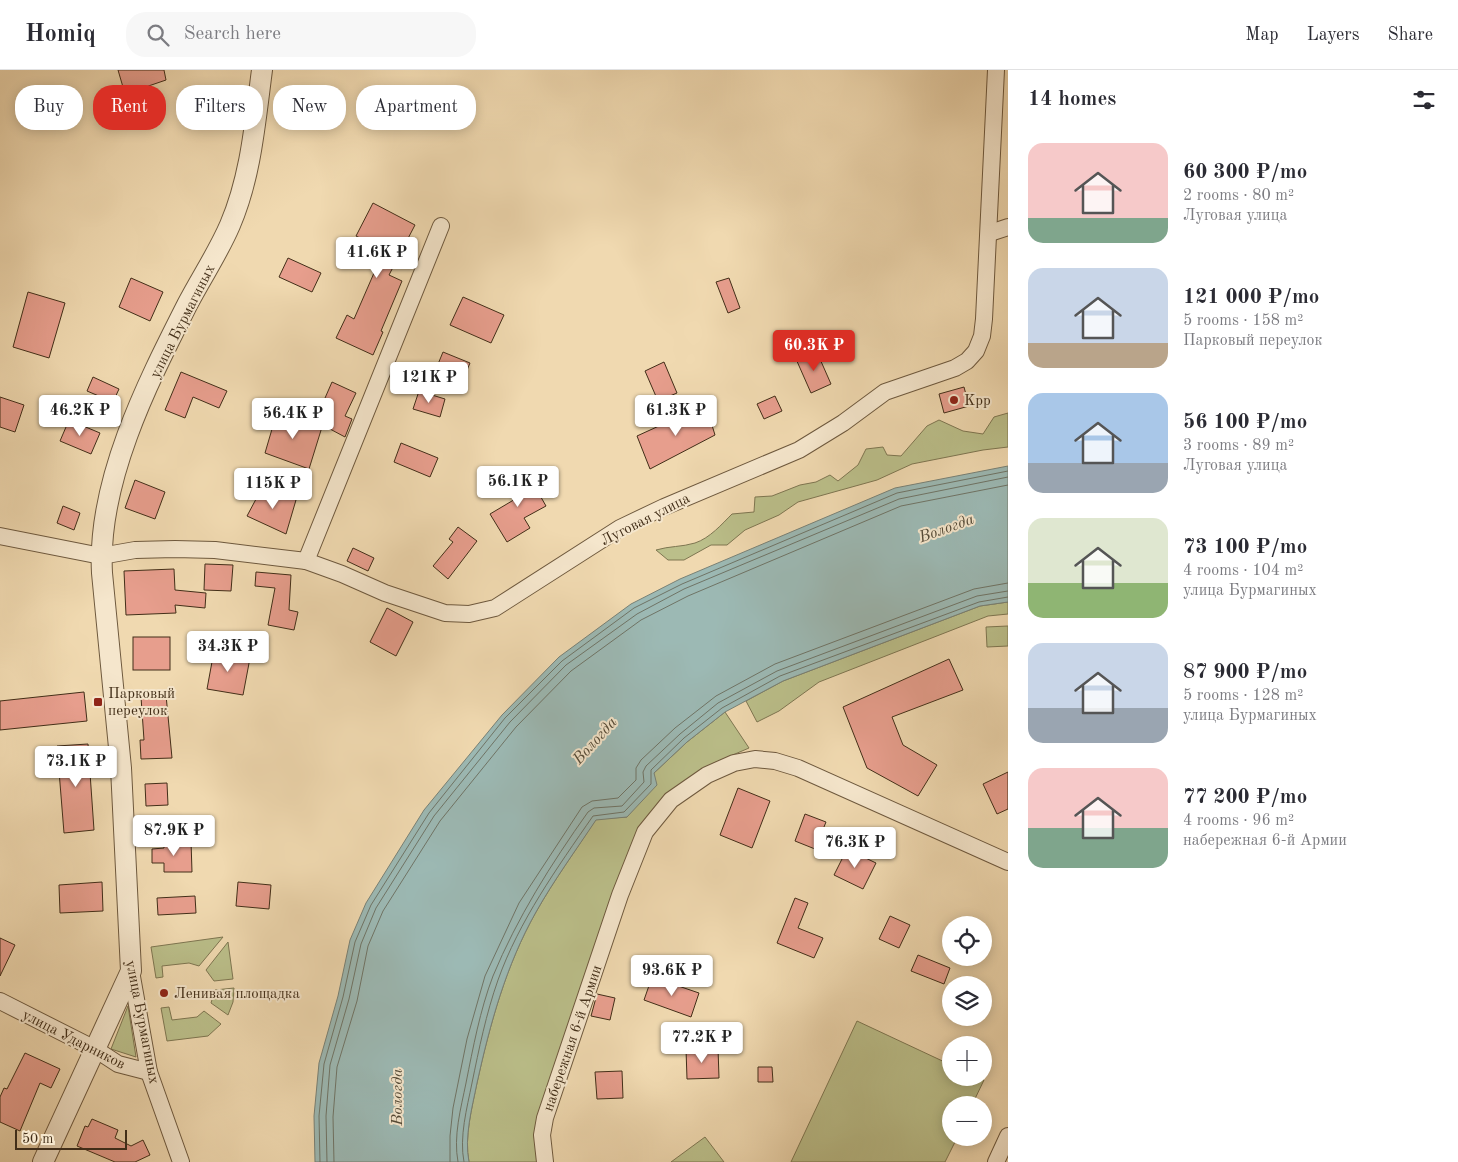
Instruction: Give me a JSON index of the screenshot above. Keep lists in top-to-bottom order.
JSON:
{
  "streets": {
    "street": [
      "улица Бурмагиных",
      "Луговая улица",
      "набережная 6-й Армии",
      "улица Ударников"
    ]
  },
  "crossings": [
    ["улица Бурмагиных", "улица Ударников"]
  ],
  "water": ["Вологда"],
  "places": {
    "other": ["Kpp", "Ленивая площадка"],
    "transit": ["Парковый переулок"]
  },
  "scale_bar": "50 m",
  "page": {
    "header": "Homiq",
    "search": "Search here",
    "nav": ["Map", "Layers", "Share"],
    "heading": "14 homes",
    "chip": [
      "Buy",
      "Rent",
      "Filters",
      "New",
      "Apartment"
    ],
    "list": [
      {
        "name": "60 300 ₽/mo",
        "note": "2 rooms · 80 m² · Луговая улица"
      },
      {
        "name": "121 000 ₽/mo",
        "note": "5 rooms · 158 m² · Парковый переулок"
      },
      {
        "name": "56 100 ₽/mo",
        "note": "3 rooms · 89 m² · Луговая улица"
      },
      {
        "name": "73 100 ₽/mo",
        "note": "4 rooms · 104 m² · улица Бурмагиных"
      },
      {
        "name": "87 900 ₽/mo",
        "note": "5 rooms · 128 m² · улица Бурмагиных"
      },
      {
        "name": "77 200 ₽/mo",
        "note": "4 rooms · 96 m² · набережная 6-й Армии"
      }
    ],
    "price": [
      "41.6K ₽",
      "60.3K ₽",
      "121K ₽",
      "46.2K ₽",
      "61.3K ₽",
      "56.4K ₽",
      "56.1K ₽",
      "115K ₽",
      "34.3K ₽",
      "73.1K ₽",
      "87.9K ₽",
      "76.3K ₽",
      "93.6K ₽",
      "77.2K ₽"
    ],
    "map_buttons": ["+", "−"],
    "scale": "50 m"
  }
}
